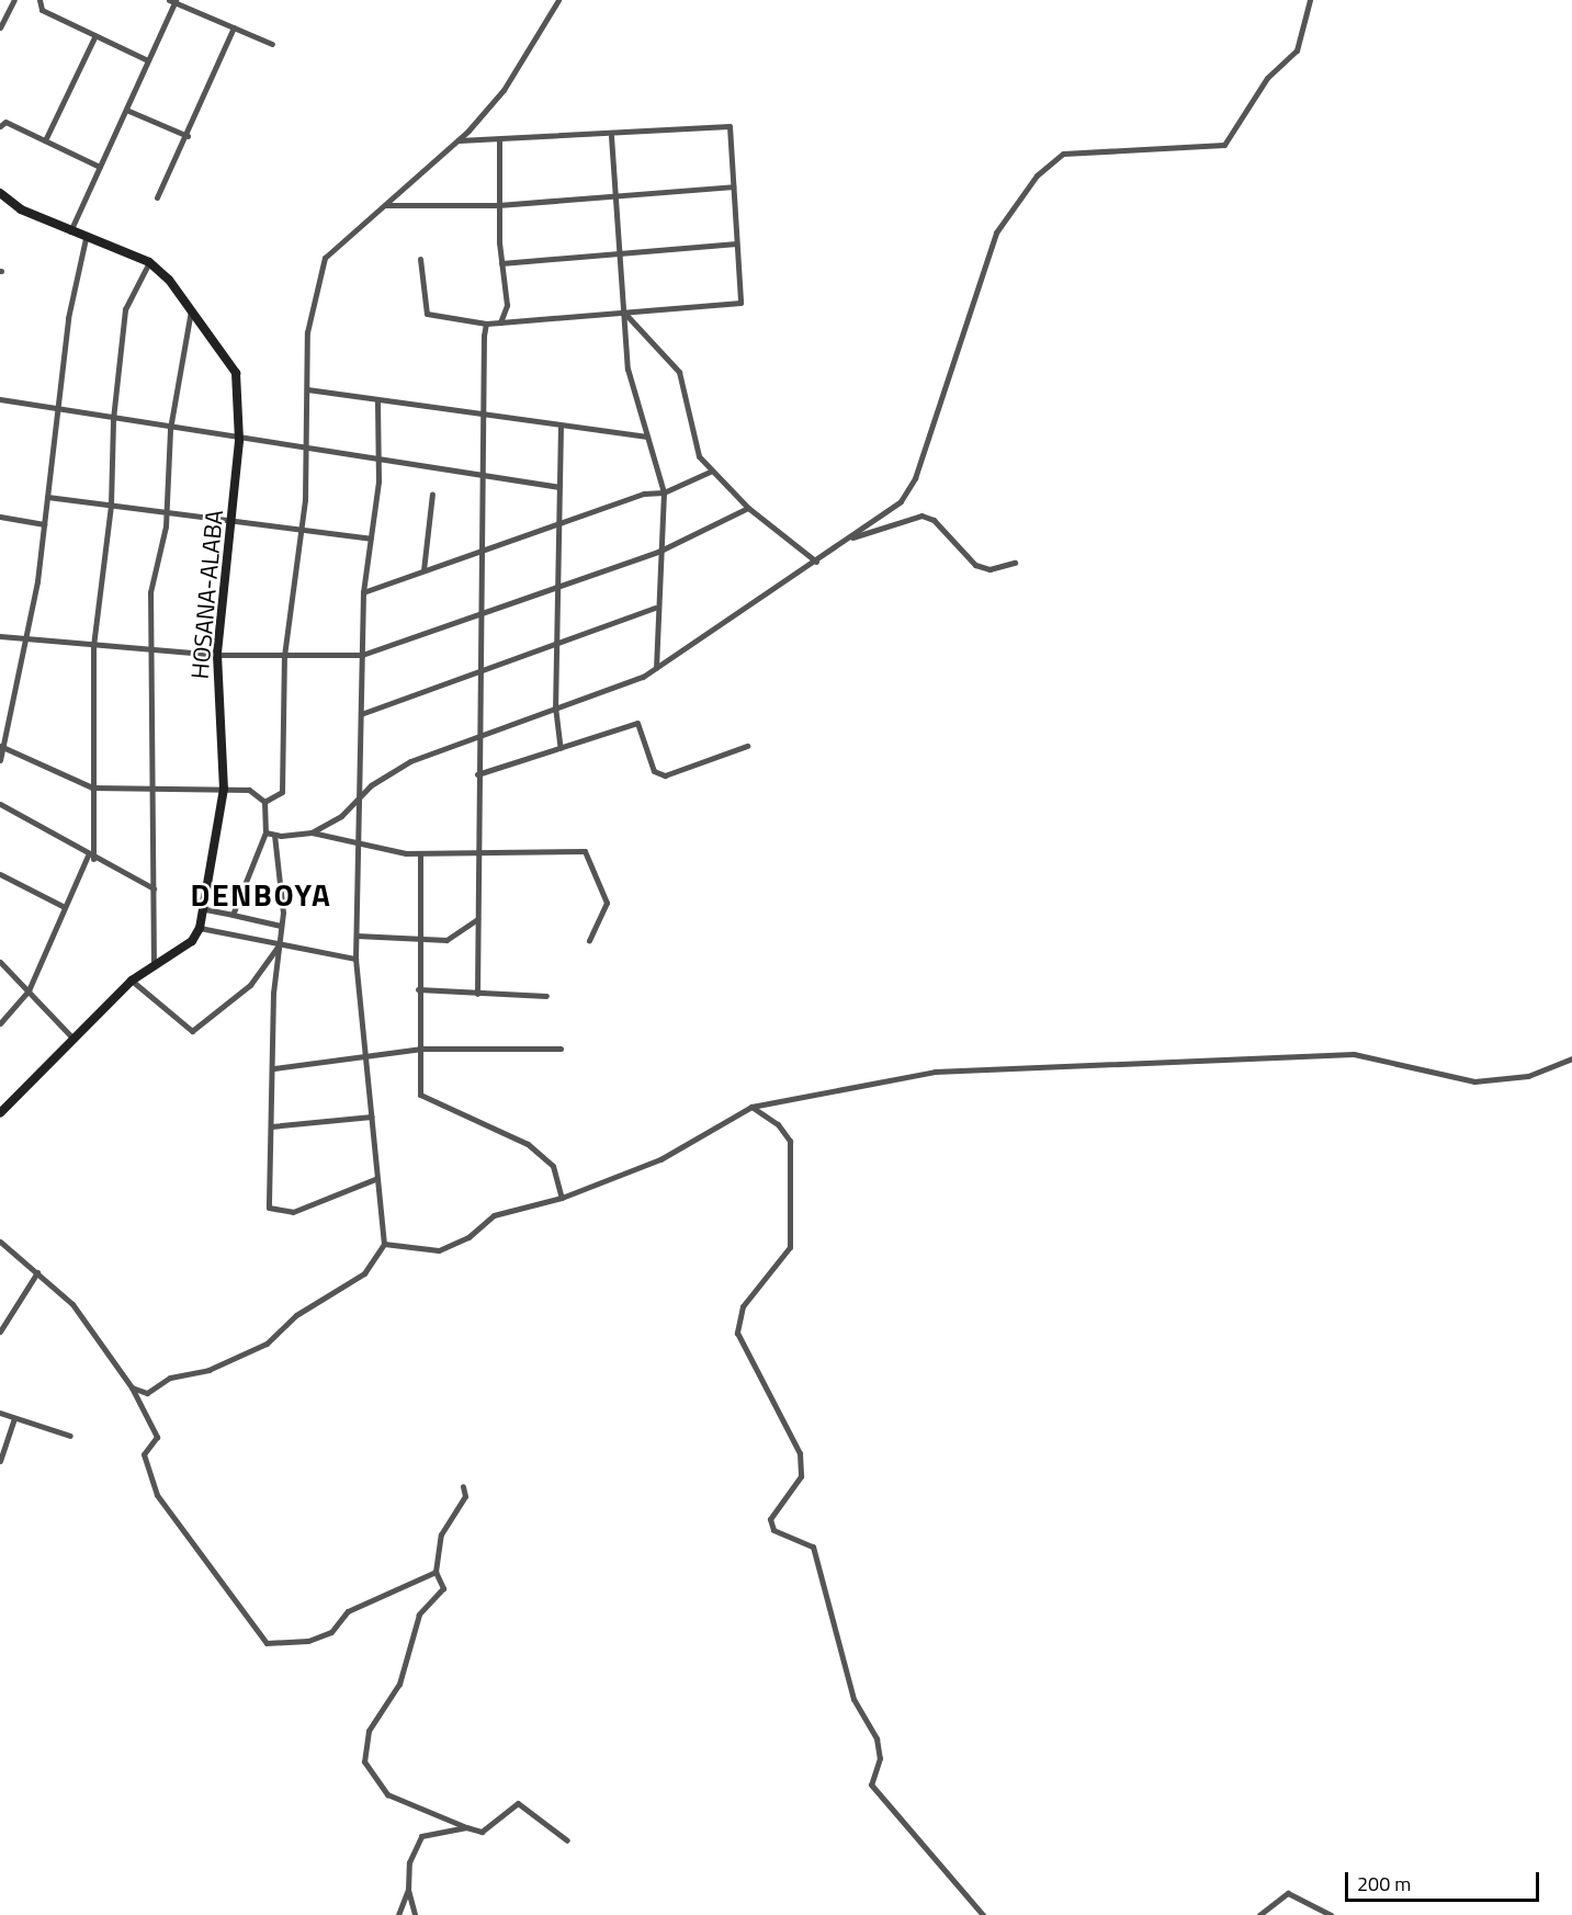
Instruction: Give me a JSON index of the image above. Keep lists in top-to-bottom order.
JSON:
{
  "streets": {
    "main road": ["HOSANA-ALABA"]
  },
  "districts": ["DENBOYA"],
  "scale_bar": "200 m"
}
